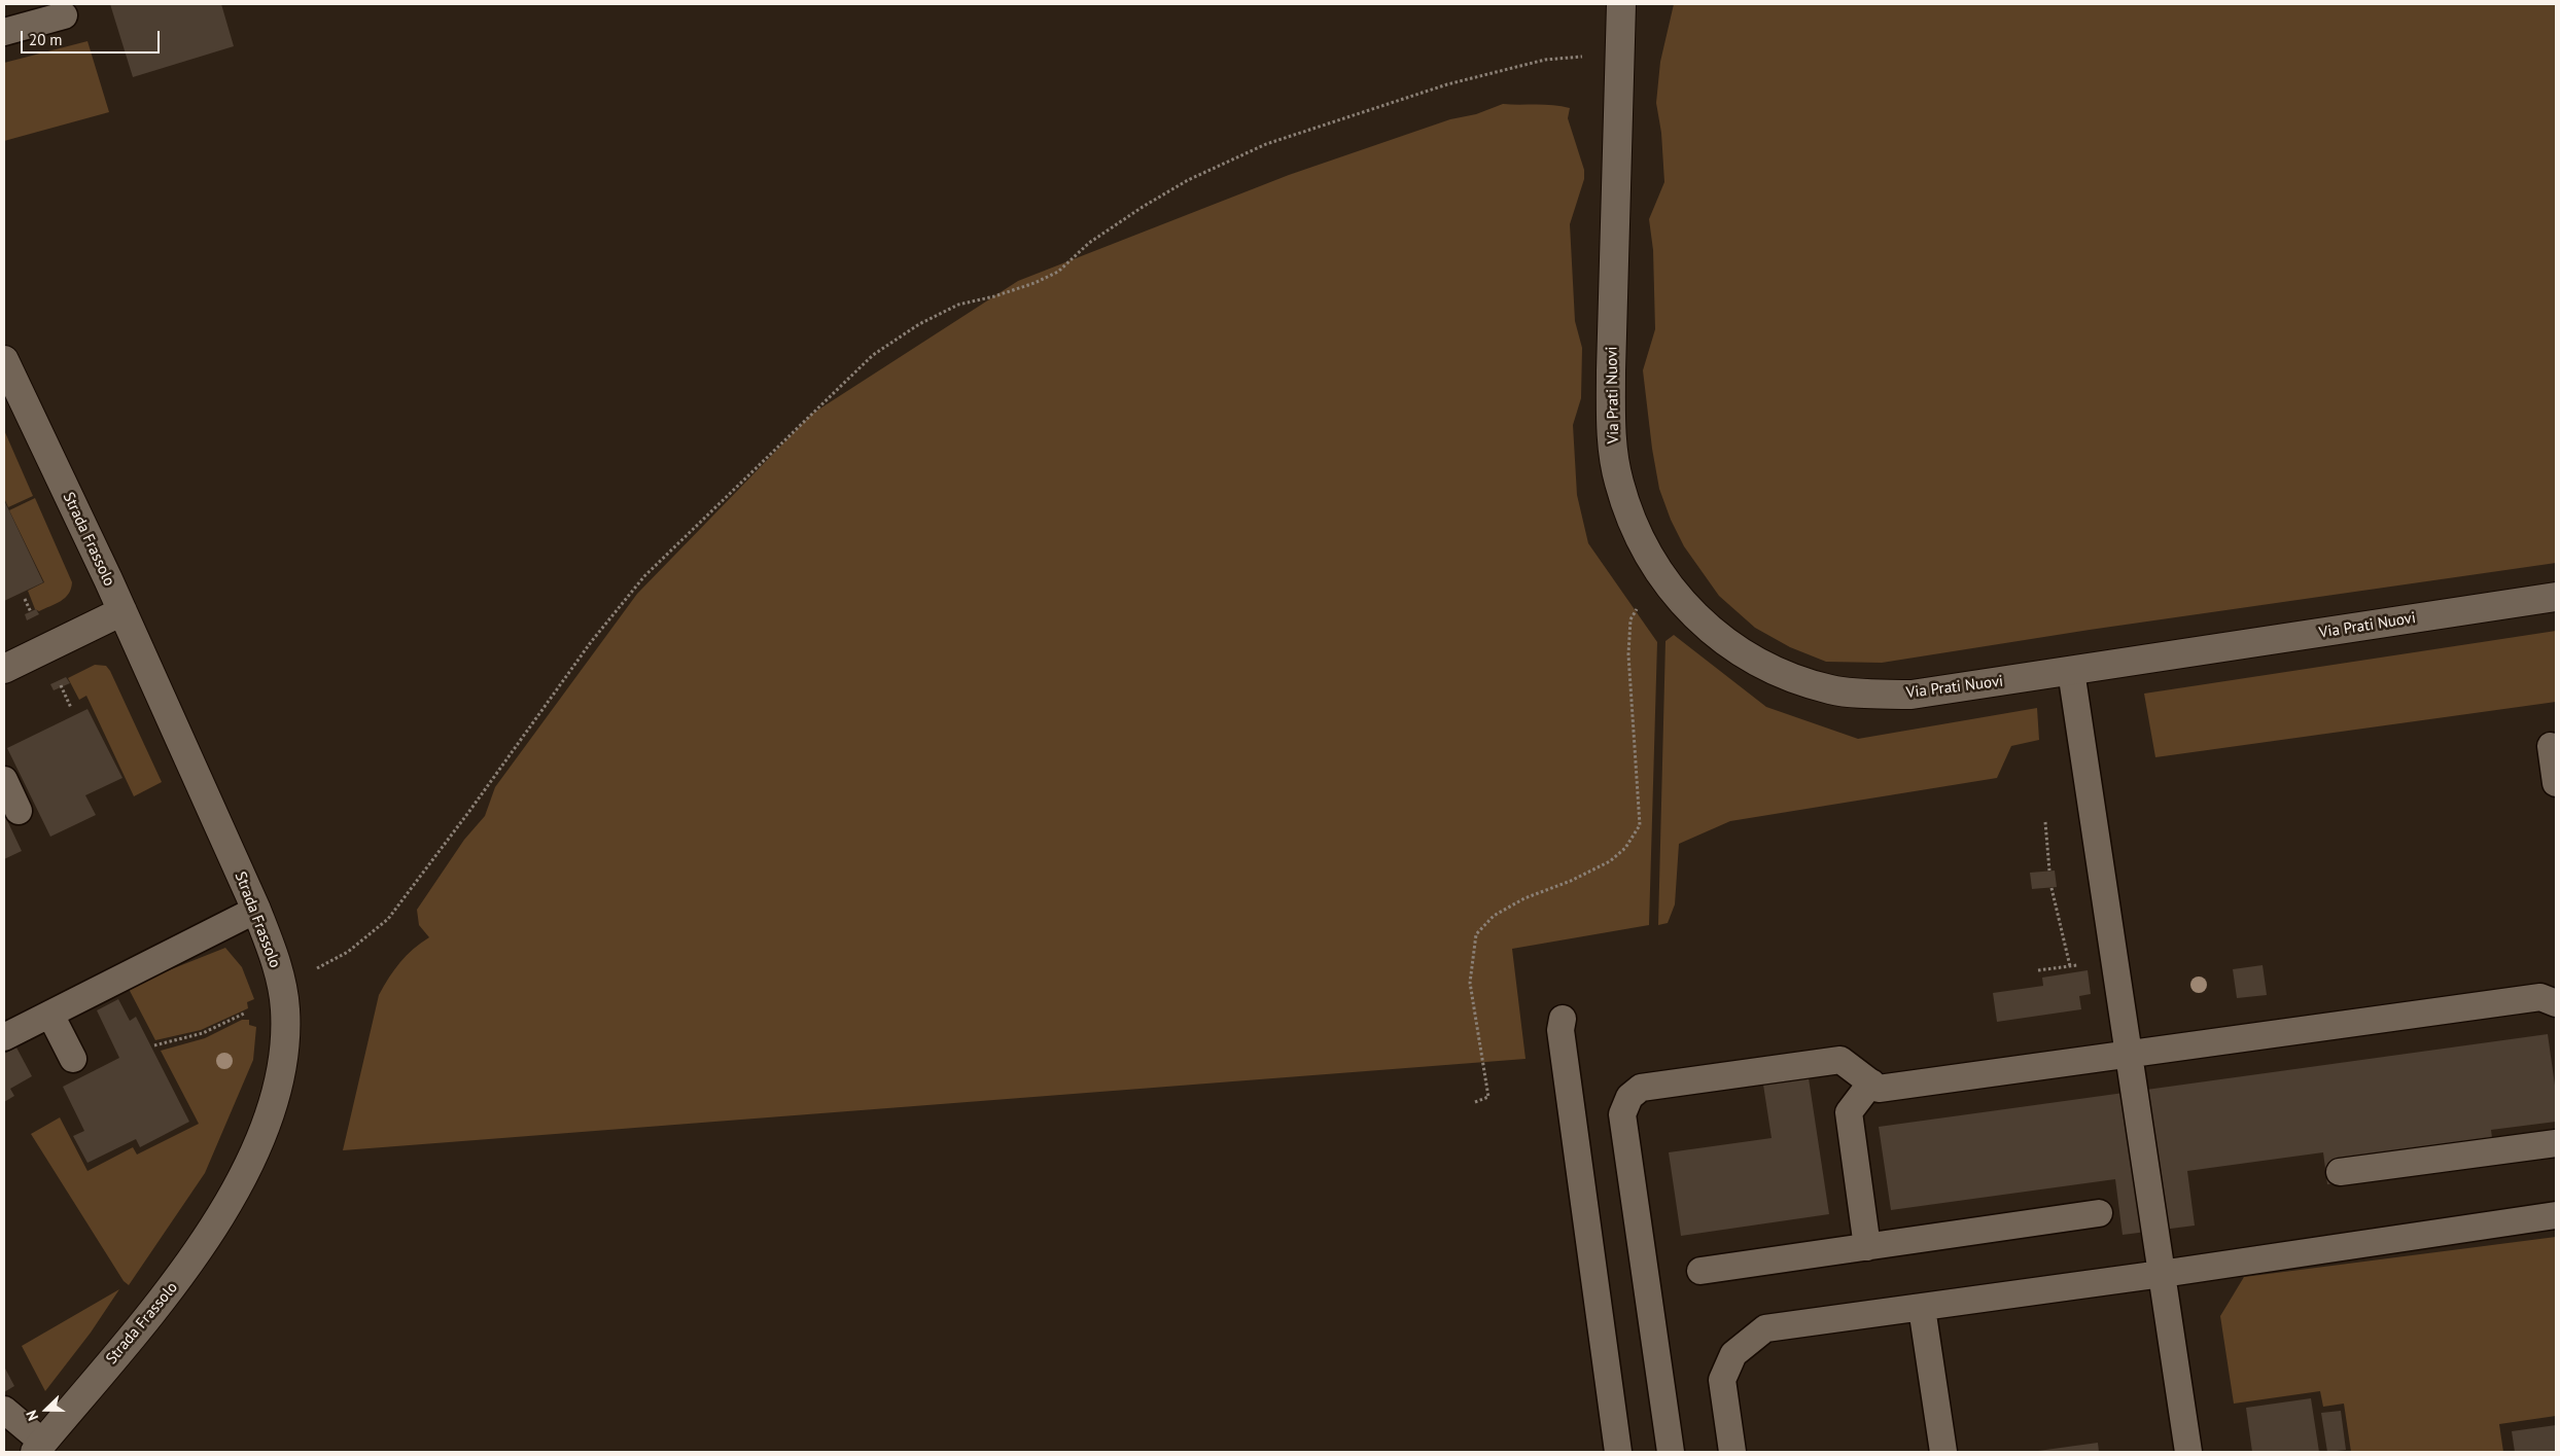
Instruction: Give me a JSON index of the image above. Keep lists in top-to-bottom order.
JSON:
{
  "streets": {
    "street": ["Via Prati Nuovi", "Strada Frassolo"]
  },
  "scale_bar": "20 m",
  "north": "left"
}
